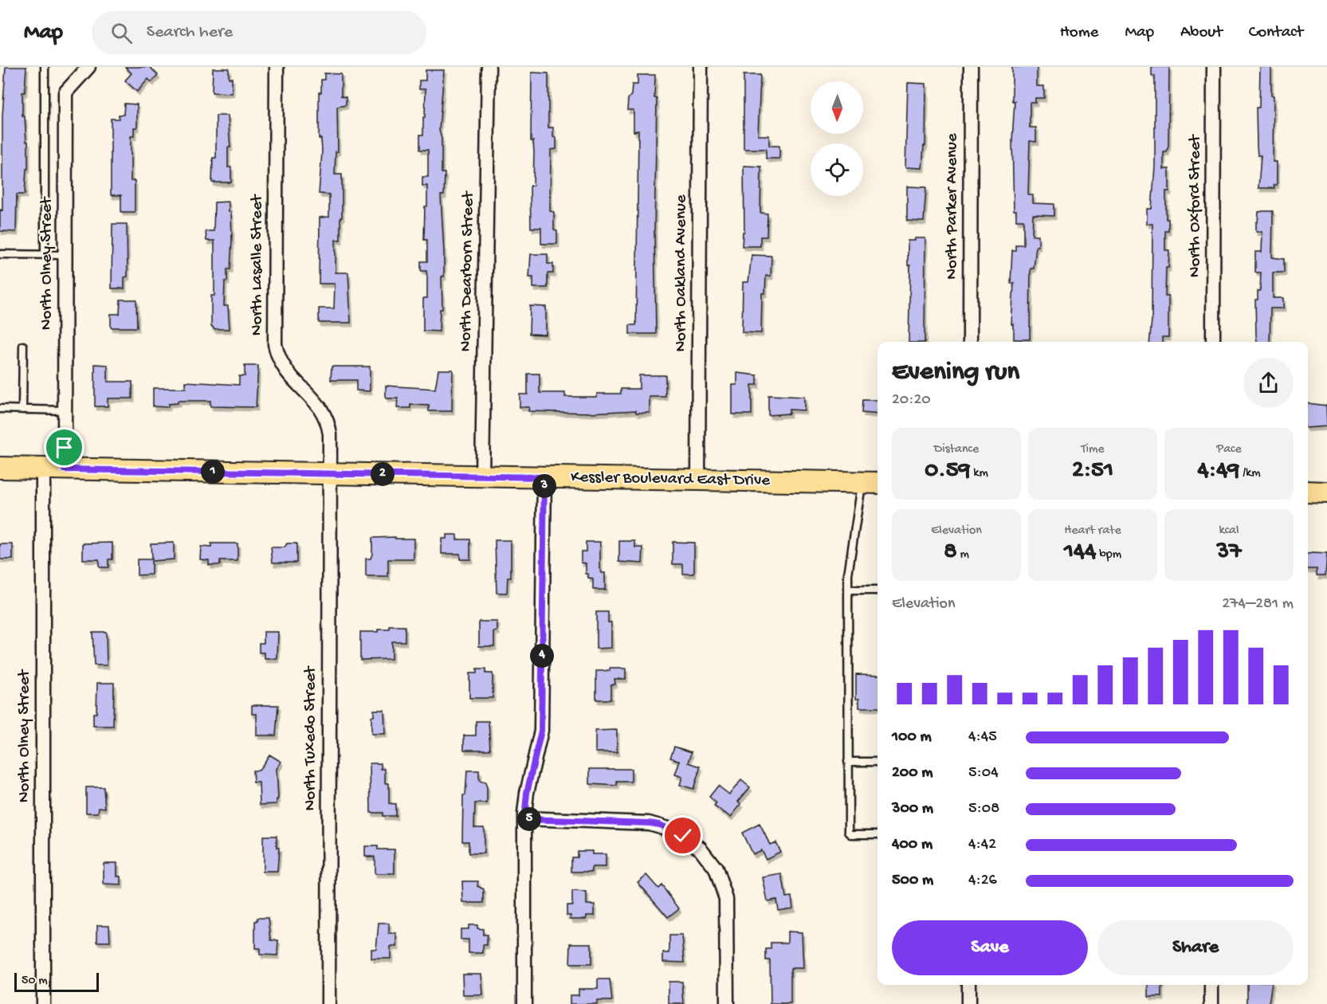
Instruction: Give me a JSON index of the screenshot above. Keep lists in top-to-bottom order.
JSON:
{
  "streets": {
    "main road": ["Kessler Boulevard East Drive"],
    "street": [
      "North Parker Avenue",
      "North Oxford Street",
      "North Olney Street",
      "North Lasalle Street",
      "North Dearborn Street",
      "North Oakland Avenue",
      "North Tuxedo Street"
    ]
  },
  "crossings": [
    ["North Olney Street", "Kessler Boulevard East Drive"],
    ["North Lasalle Street", "Kessler Boulevard East Drive"],
    ["North Lasalle Street", "North Tuxedo Street"],
    ["North Dearborn Street", "Kessler Boulevard East Drive"],
    ["North Oakland Avenue", "Kessler Boulevard East Drive"],
    ["Kessler Boulevard East Drive", "North Tuxedo Street"]
  ],
  "scale_bar": "50 m",
  "north": "bottom",
  "page": {
    "header": "Map",
    "search": "Search here",
    "nav": [
      "Home",
      "Map",
      "About",
      "Contact"
    ],
    "heading": ["Evening run", "20:20"],
    "stats": [
      ["Distance", "0.59 km"],
      ["Time", "2:51"],
      ["Pace", "4:49 /km"],
      ["Elevation", "8 m"],
      ["Heart rate", "144 bpm"],
      ["kcal", "37"]
    ],
    "pins": [
      "1",
      "2",
      "3",
      "4",
      "5"
    ],
    "chart": ["Elevation", "274–281 m"],
    "list": [
      {
        "name": "100 m",
        "note": "4:45"
      },
      {
        "name": "200 m",
        "note": "5:04"
      },
      {
        "name": "300 m",
        "note": "5:08"
      },
      {
        "name": "400 m",
        "note": "4:42"
      },
      {
        "name": "500 m",
        "note": "4:26"
      }
    ],
    "buttons": ["Save", "Share"],
    "scale": "50 m"
  }
}
